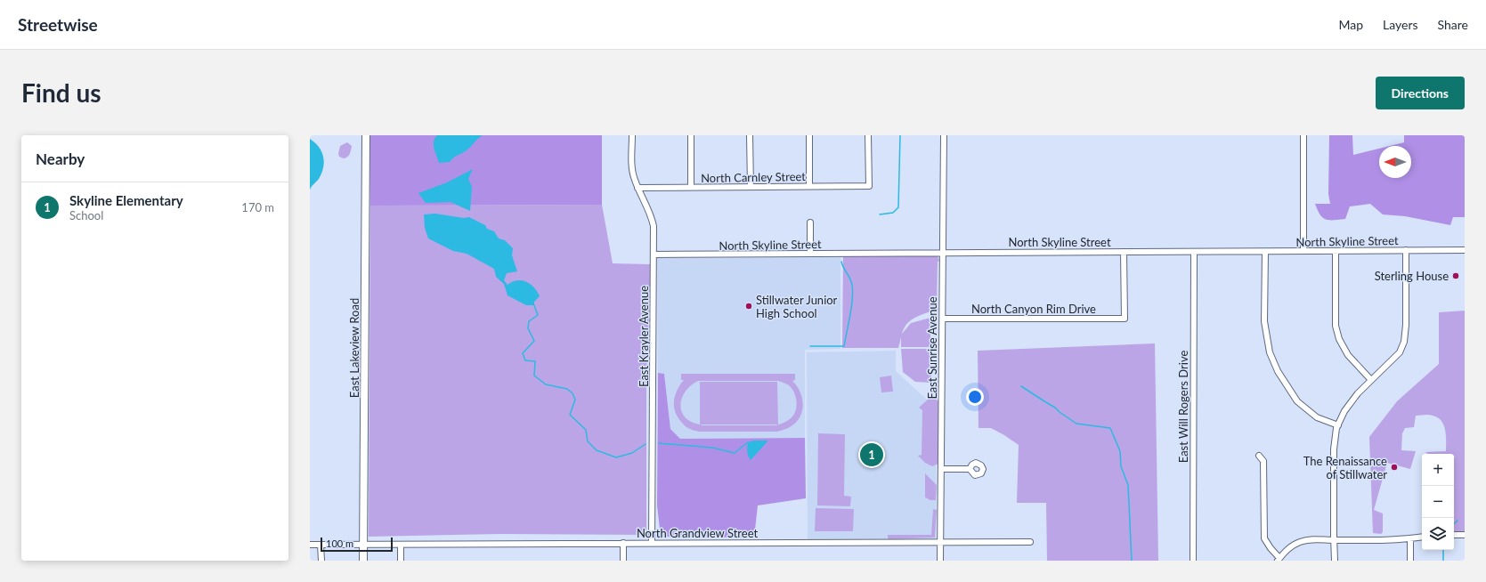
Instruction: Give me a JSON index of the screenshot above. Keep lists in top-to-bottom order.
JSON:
{
  "streets": {
    "street": [
      "North Carnley Street",
      "North Skyline Street",
      "North Canyon Rim Drive",
      "East Krayler Avenue",
      "East Lakeview Road",
      "East Sunrise Avenue",
      "East Will Rogers Drive",
      "North Grandview Street"
    ]
  },
  "crossings": [
    ["North Carnley Street", "East Krayler Avenue"],
    ["North Skyline Street", "North Canyon Rim Drive"],
    ["North Skyline Street", "East Krayler Avenue"],
    ["North Skyline Street", "East Sunrise Avenue"],
    ["North Skyline Street", "East Will Rogers Drive"],
    ["North Canyon Rim Drive", "East Sunrise Avenue"],
    ["East Krayler Avenue", "North Grandview Street"],
    ["East Lakeview Road", "North Grandview Street"],
    ["East Sunrise Avenue", "North Grandview Street"]
  ],
  "places": ["Sterling House", "Stillwater Junior High School", "The Renaissance of Stillwater"],
  "scale_bar": "100 m",
  "north": "left",
  "page": {
    "header": "Streetwise",
    "nav": ["Map", "Layers", "Share"],
    "buttons": "Directions",
    "title": "Find us",
    "heading": "Nearby",
    "list": [
      {
        "mark": "1",
        "name": "Skyline Elementary",
        "note": "School",
        "value": "170 m"
      }
    ],
    "pins": "1",
    "map_buttons": ["+", "−"],
    "scale": "100 m"
  }
}
